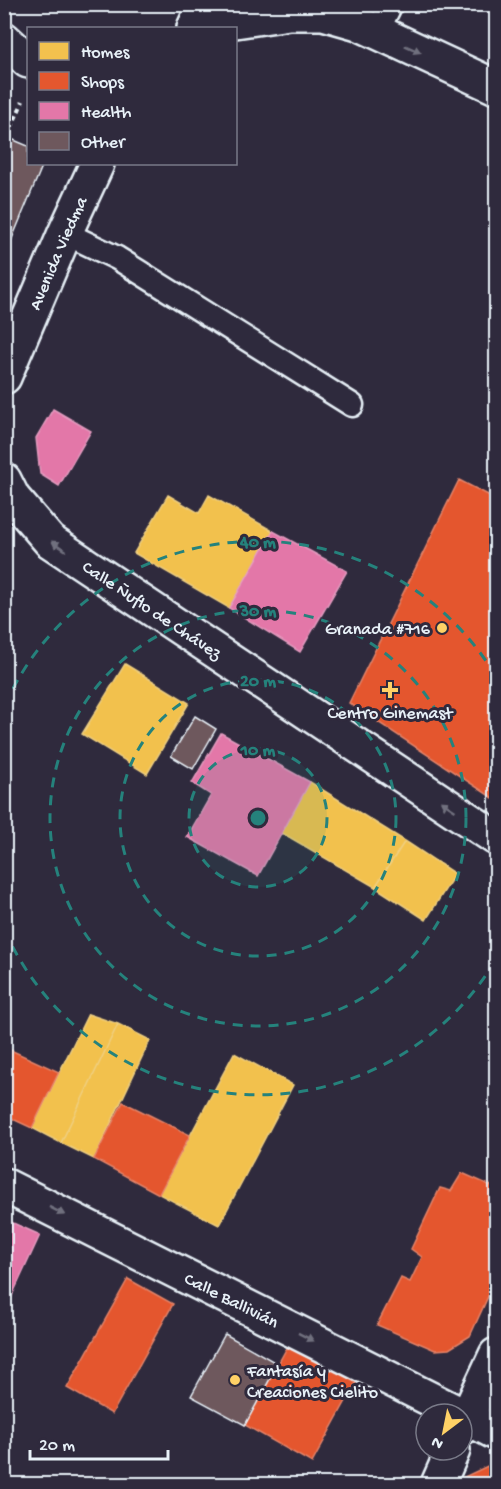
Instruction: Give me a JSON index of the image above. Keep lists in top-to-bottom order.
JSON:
{
  "streets": {
    "street": ["Avenida Viedma", "Calle Ñuflo de Chávez", "Calle Ballivián"]
  },
  "one_way": ["Calle Ñuflo de Chávez", "Calle Ballivián"],
  "places": {
    "other": ["Granada #716", "Fantasía y Creaciones Cielito"],
    "health": ["Centro Ginemast"]
  },
  "legend": [
    "Homes",
    "Shops",
    "Health",
    "Other"
  ],
  "scale_bar": "20 m",
  "north": "bottom left",
  "rings": [
    "40 m",
    "30 m",
    "20 m",
    "10 m"
  ]
}
